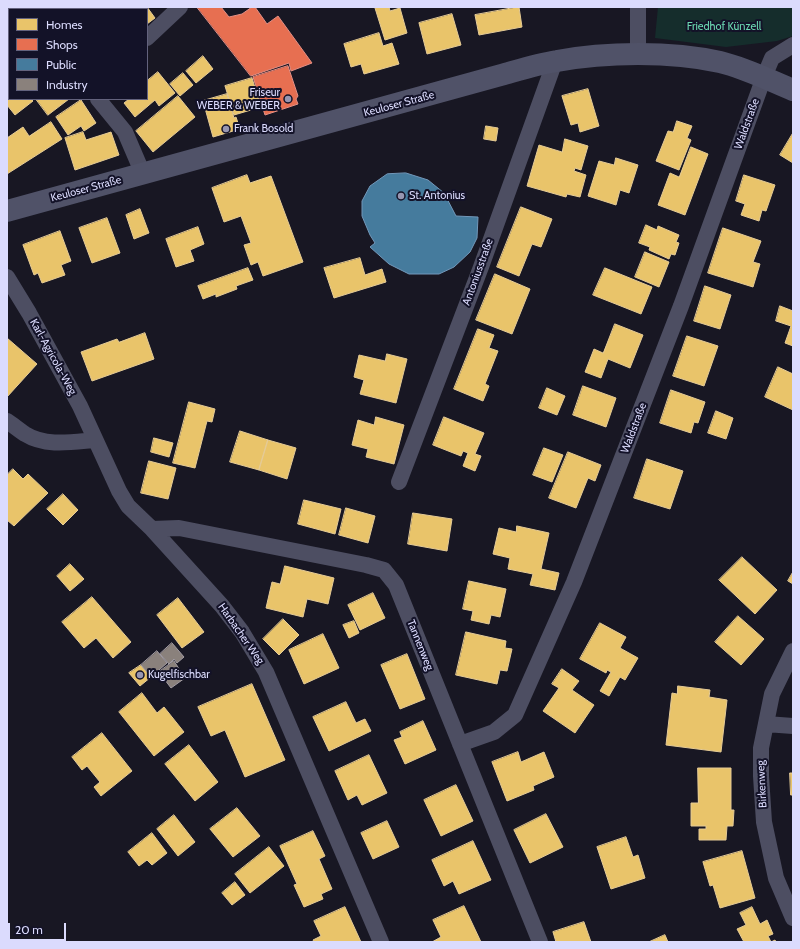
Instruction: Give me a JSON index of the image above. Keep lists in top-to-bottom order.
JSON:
{
  "streets": {
    "street": [
      "Keuloser Straße",
      "Waldstraße",
      "Antoniusstraße",
      "Karl-Agricola-Weg",
      "Harbacher Weg",
      "Tannenweg",
      "Birkenweg"
    ]
  },
  "crossings": [
    ["Keuloser Straße", "Waldstraße"],
    ["Keuloser Straße", "Antoniusstraße"],
    ["Waldstraße", "Tannenweg"],
    ["Karl-Agricola-Weg", "Harbacher Weg"],
    ["Harbacher Weg", "Tannenweg"]
  ],
  "parks": ["Friedhof Künzell"],
  "places": [
    "Friseur WEBER & WEBER",
    "Frank Bosold",
    "St. Antonius",
    "Kugelfischbar"
  ],
  "legend": [
    "Homes",
    "Shops",
    "Public",
    "Industry"
  ],
  "scale_bar": "20 m"
}
